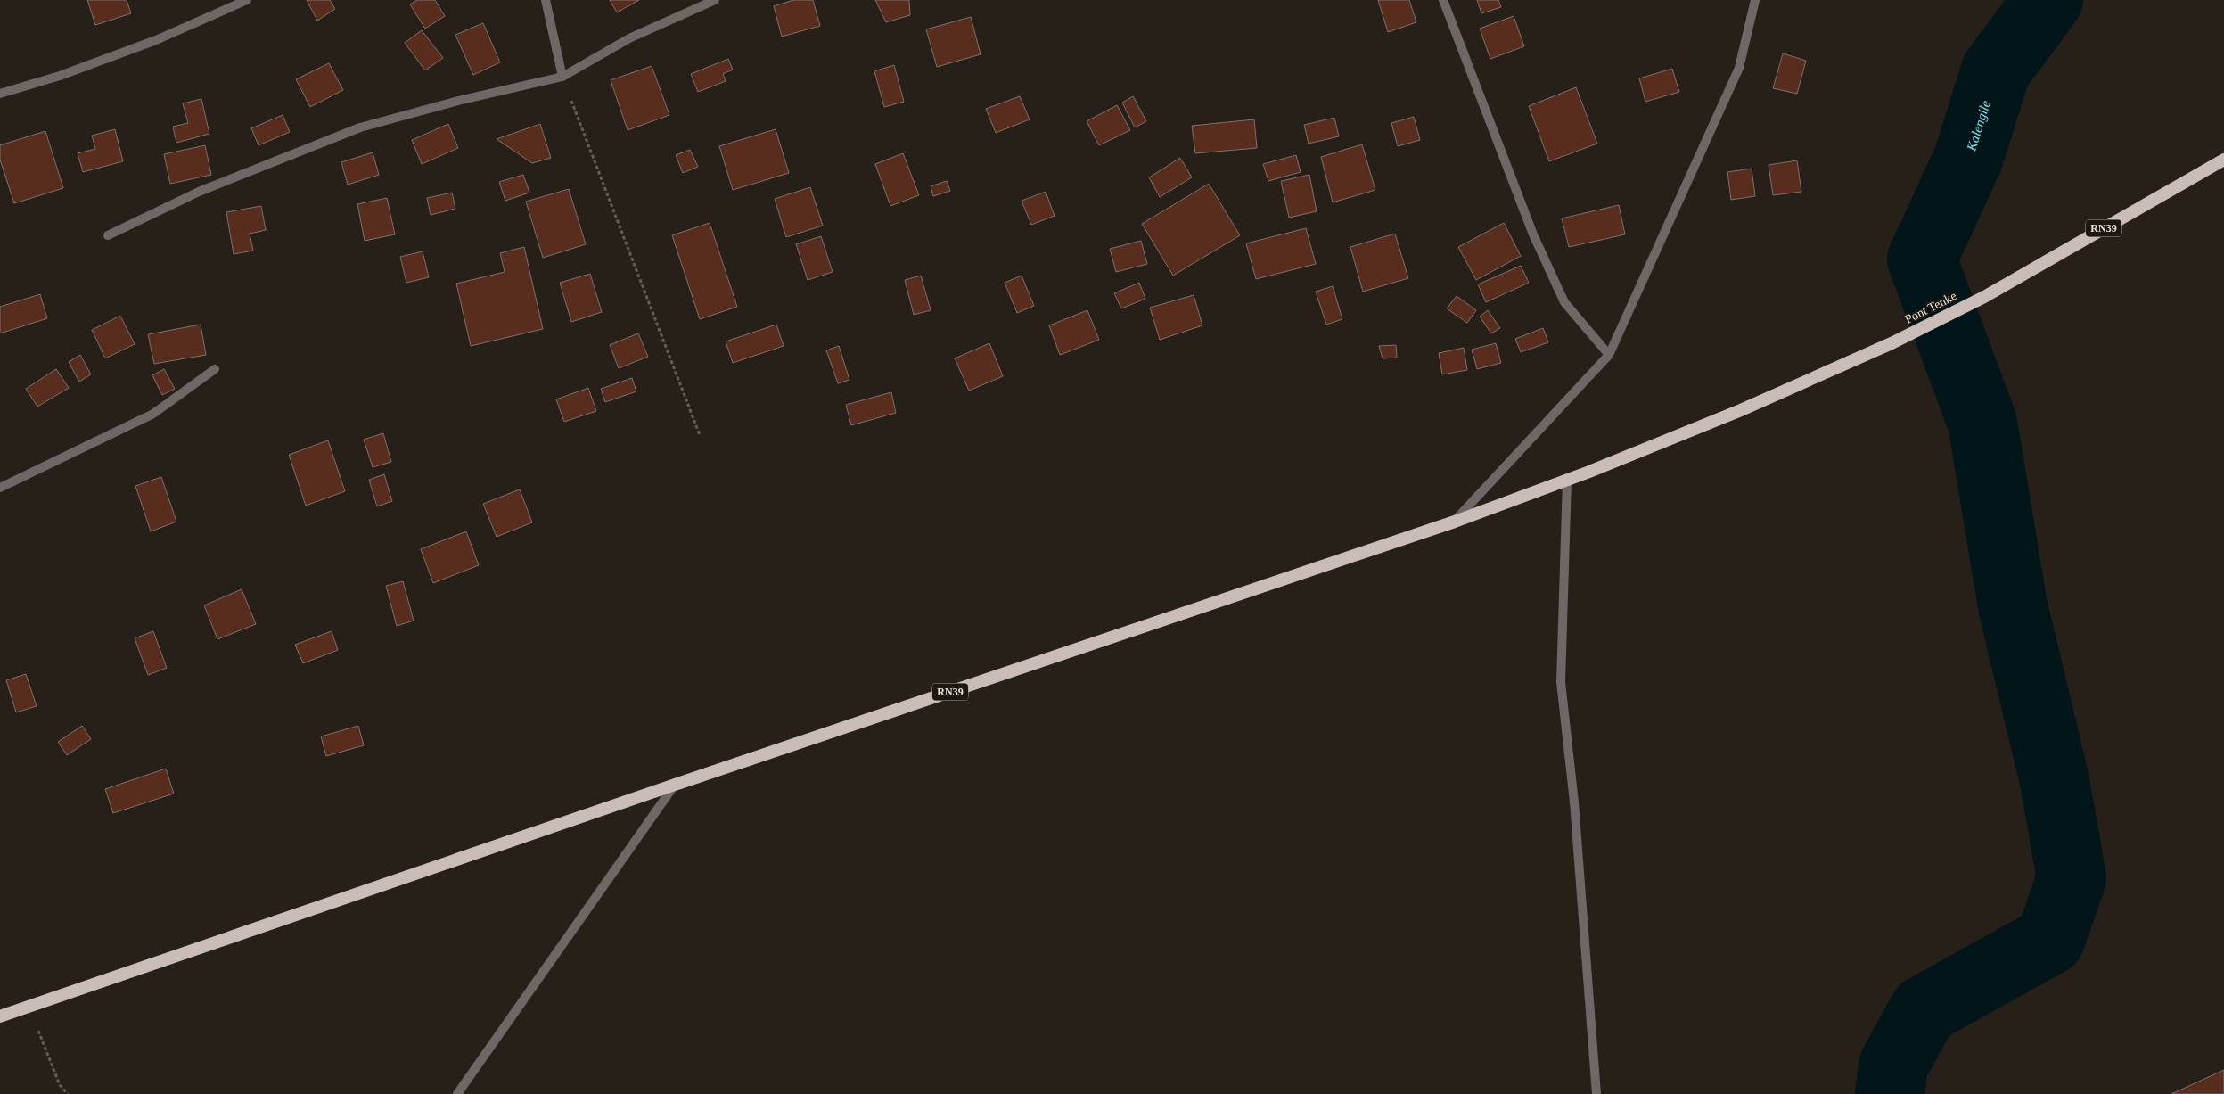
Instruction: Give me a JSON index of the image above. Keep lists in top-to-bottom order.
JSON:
{
  "streets": {
    "highway": ["RN39", "Pont Tenke"]
  },
  "crossings": [
    ["RN39", "Pont Tenke"]
  ],
  "water": ["Kalengile"]
}
